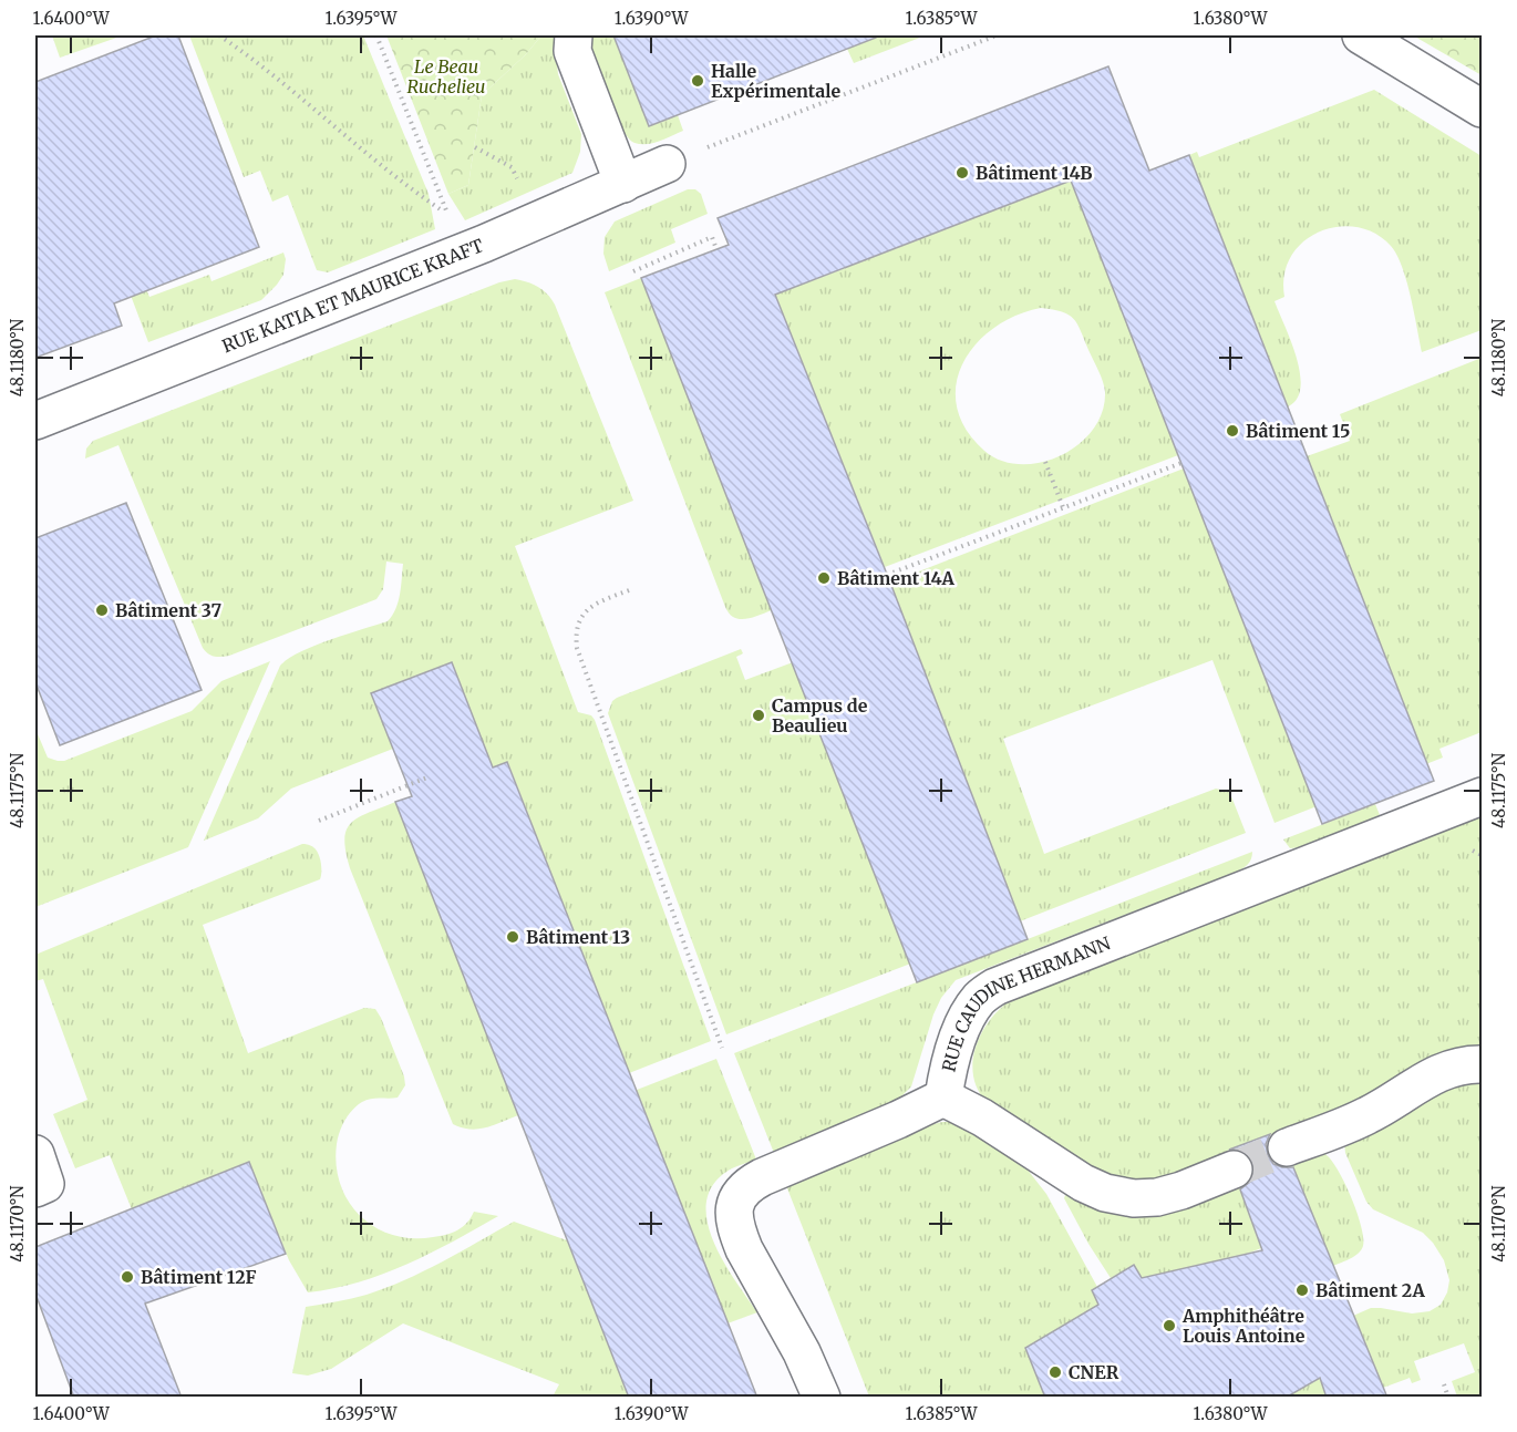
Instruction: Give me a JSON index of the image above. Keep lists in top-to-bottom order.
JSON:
{
  "streets": {
    "street": ["RUE KATIA ET MAURICE KRAFT", "RUE CAUDINE HERMANN"]
  },
  "parks": ["Le Beau Ruchelieu"],
  "places": [
    "Halle Expérimentale",
    "Bâtiment 14B",
    "Bâtiment 15",
    "Bâtiment 14A",
    "Bâtiment 37",
    "Campus de Beaulieu",
    "Bâtiment 13",
    "Bâtiment 12F",
    "Bâtiment 2A",
    "Amphithéâtre Louis Antoine",
    "CNER"
  ],
  "coordinates": [
    "1.6400°W",
    "1.6395°W",
    "1.6390°W",
    "1.6385°W",
    "1.6380°W",
    "48.1180°N",
    "48.1175°N",
    "48.1170°N"
  ]
}
